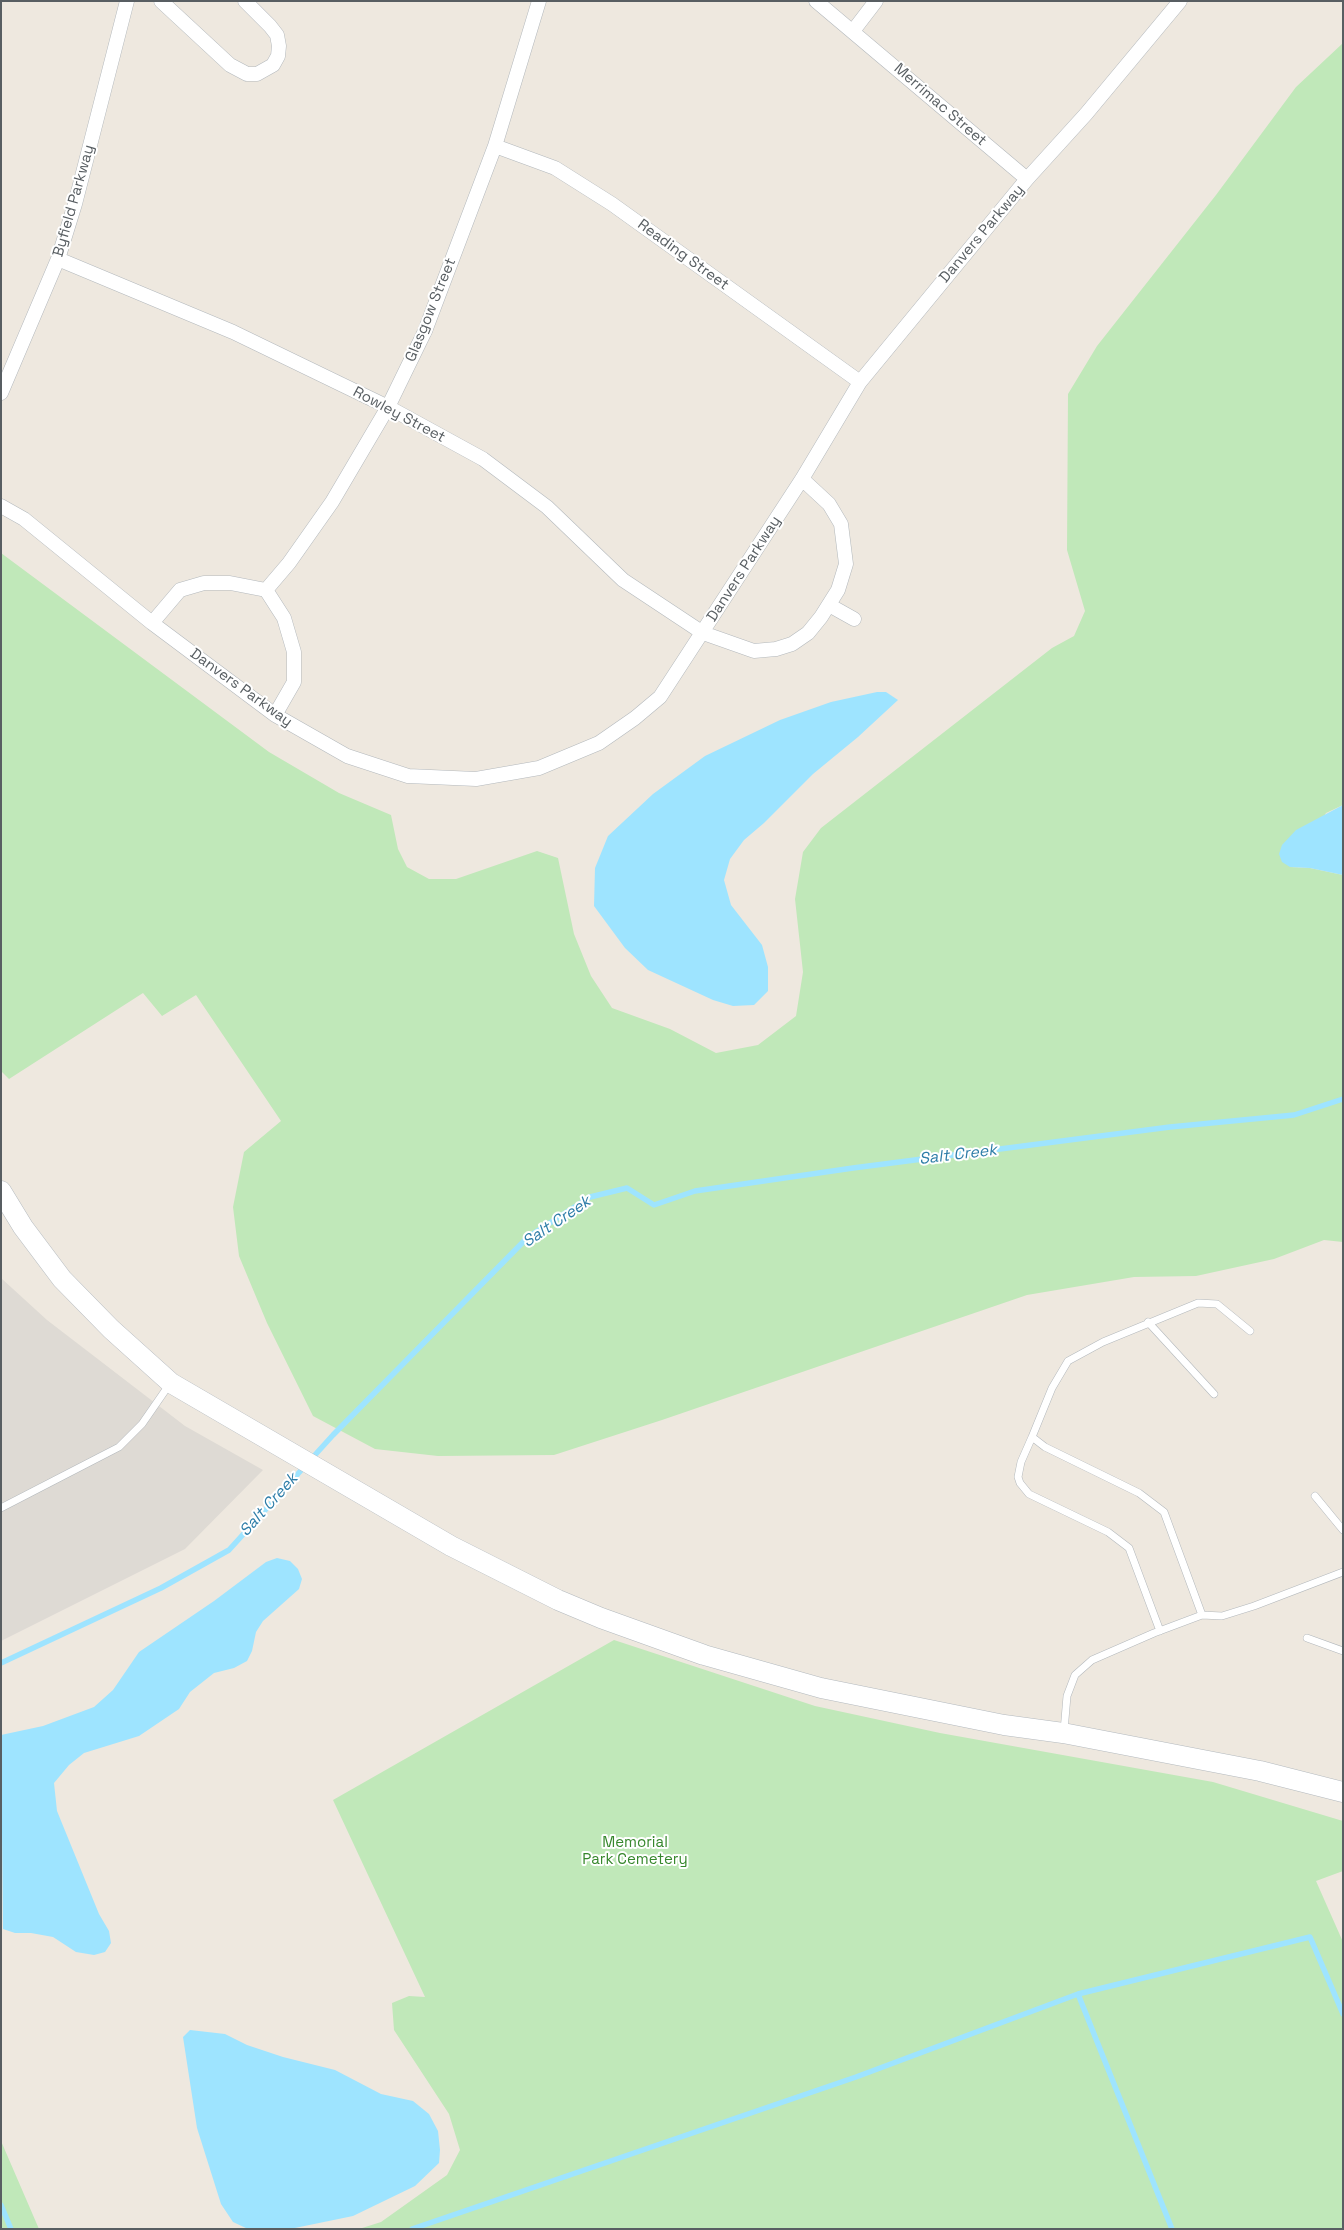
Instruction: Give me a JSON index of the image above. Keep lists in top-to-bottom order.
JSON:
{
  "streets": {
    "street": [
      "Merrimac Street",
      "Byfield Parkway",
      "Danvers Parkway",
      "Reading Street",
      "Glasgow Street",
      "Rowley Street"
    ]
  },
  "crossings": [
    ["Merrimac Street", "Danvers Parkway"],
    ["Byfield Parkway", "Rowley Street"],
    ["Danvers Parkway", "Reading Street"],
    ["Danvers Parkway", "Rowley Street"],
    ["Reading Street", "Glasgow Street"],
    ["Glasgow Street", "Rowley Street"]
  ],
  "water": ["Salt Creek"],
  "parks": ["Memorial Park Cemetery"]
}
